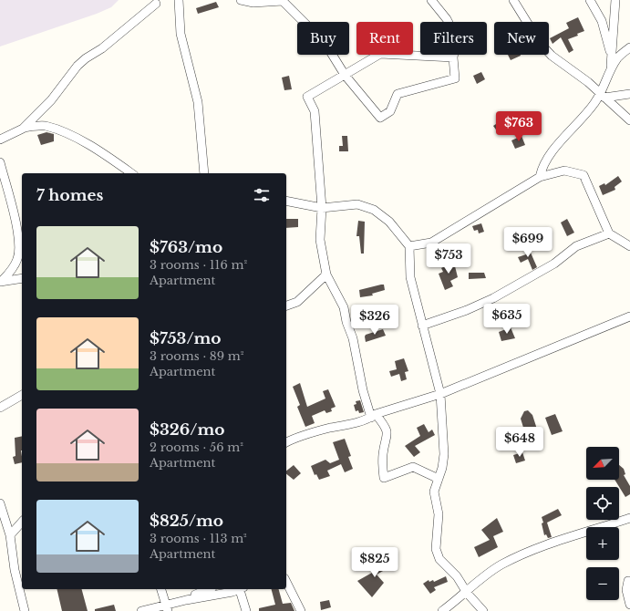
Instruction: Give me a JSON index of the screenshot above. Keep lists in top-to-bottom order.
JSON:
{
  "north": "bottom left",
  "page": {
    "chip": [
      "Buy",
      "Rent",
      "Filters",
      "New"
    ],
    "price": [
      "$763",
      "$699",
      "$753",
      "$635",
      "$326",
      "$648",
      "$825"
    ],
    "heading": "7 homes",
    "list": [
      {
        "name": "$763/mo",
        "note": "3 rooms · 116 m² · Apartment"
      },
      {
        "name": "$753/mo",
        "note": "3 rooms · 89 m² · Apartment"
      },
      {
        "name": "$326/mo",
        "note": "2 rooms · 56 m² · Apartment"
      },
      {
        "name": "$825/mo",
        "note": "3 rooms · 113 m² · Apartment"
      }
    ],
    "map_buttons": ["+", "−"]
  }
}
